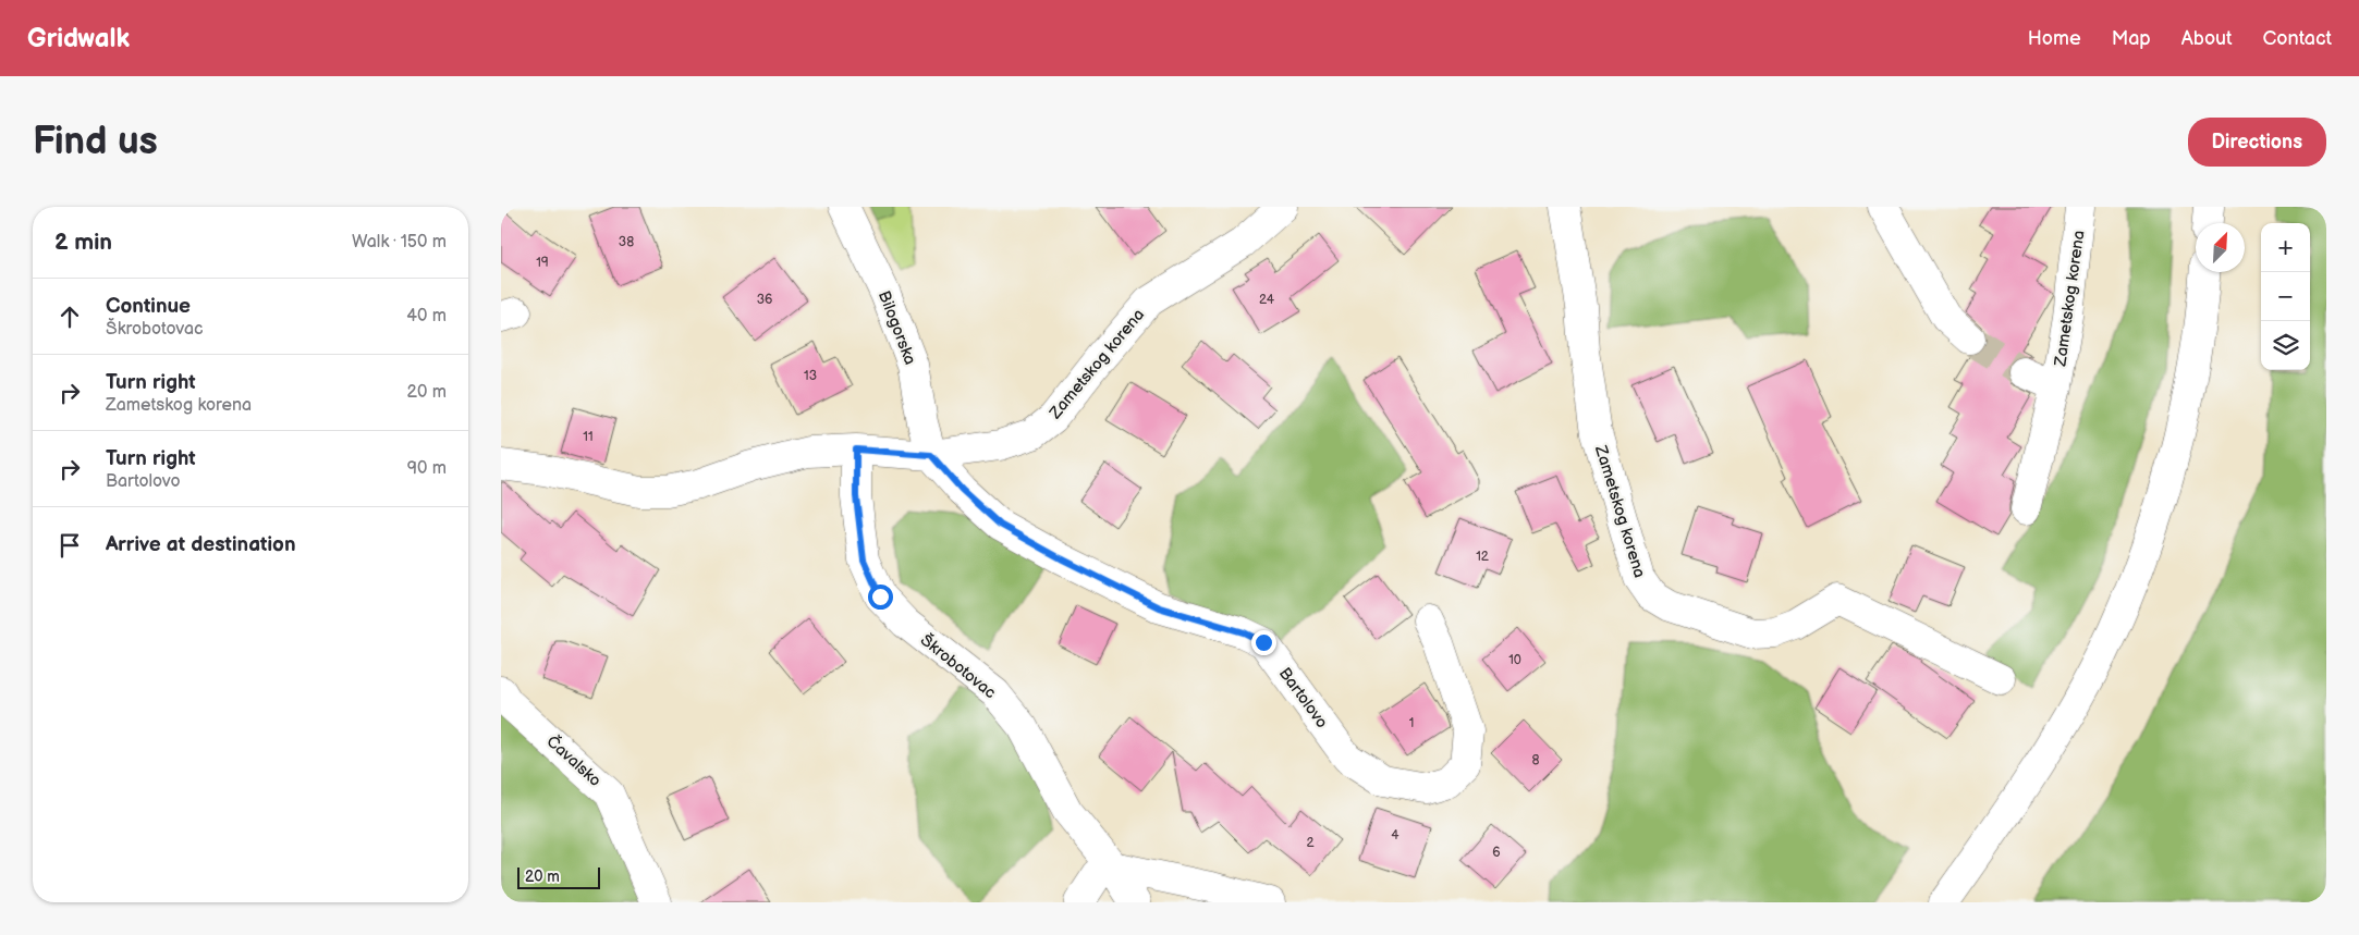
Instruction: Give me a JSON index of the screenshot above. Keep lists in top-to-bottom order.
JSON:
{
  "streets": {
    "street": [
      "Zametskog korena",
      "Bilogorska",
      "Škrobotovac",
      "Bartolovo",
      "Čavalsko"
    ]
  },
  "crossings": [
    ["Zametskog korena", "Bilogorska"],
    ["Zametskog korena", "Škrobotovac"],
    ["Zametskog korena", "Bartolovo"],
    ["Bilogorska", "Bartolovo"]
  ],
  "house_numbers": [
    "38",
    "19",
    "36",
    "24",
    "13",
    "11",
    "12",
    "10",
    "1",
    "8",
    "4",
    "2",
    "6"
  ],
  "scale_bar": "20 m",
  "north": "top right",
  "page": {
    "header": "Gridwalk",
    "nav": [
      "Home",
      "Map",
      "About",
      "Contact"
    ],
    "buttons": "Directions",
    "title": "Find us",
    "heading": ["2 min", "Walk · 150 m"],
    "map_buttons": ["+", "−"],
    "list": [
      ["Continue", "Škrobotovac", "40 m"],
      ["Turn right", "Zametskog korena", "20 m"],
      ["Turn right", "Bartolovo", "90 m"],
      "Arrive at destination"
    ],
    "scale": "20 m"
  }
}
